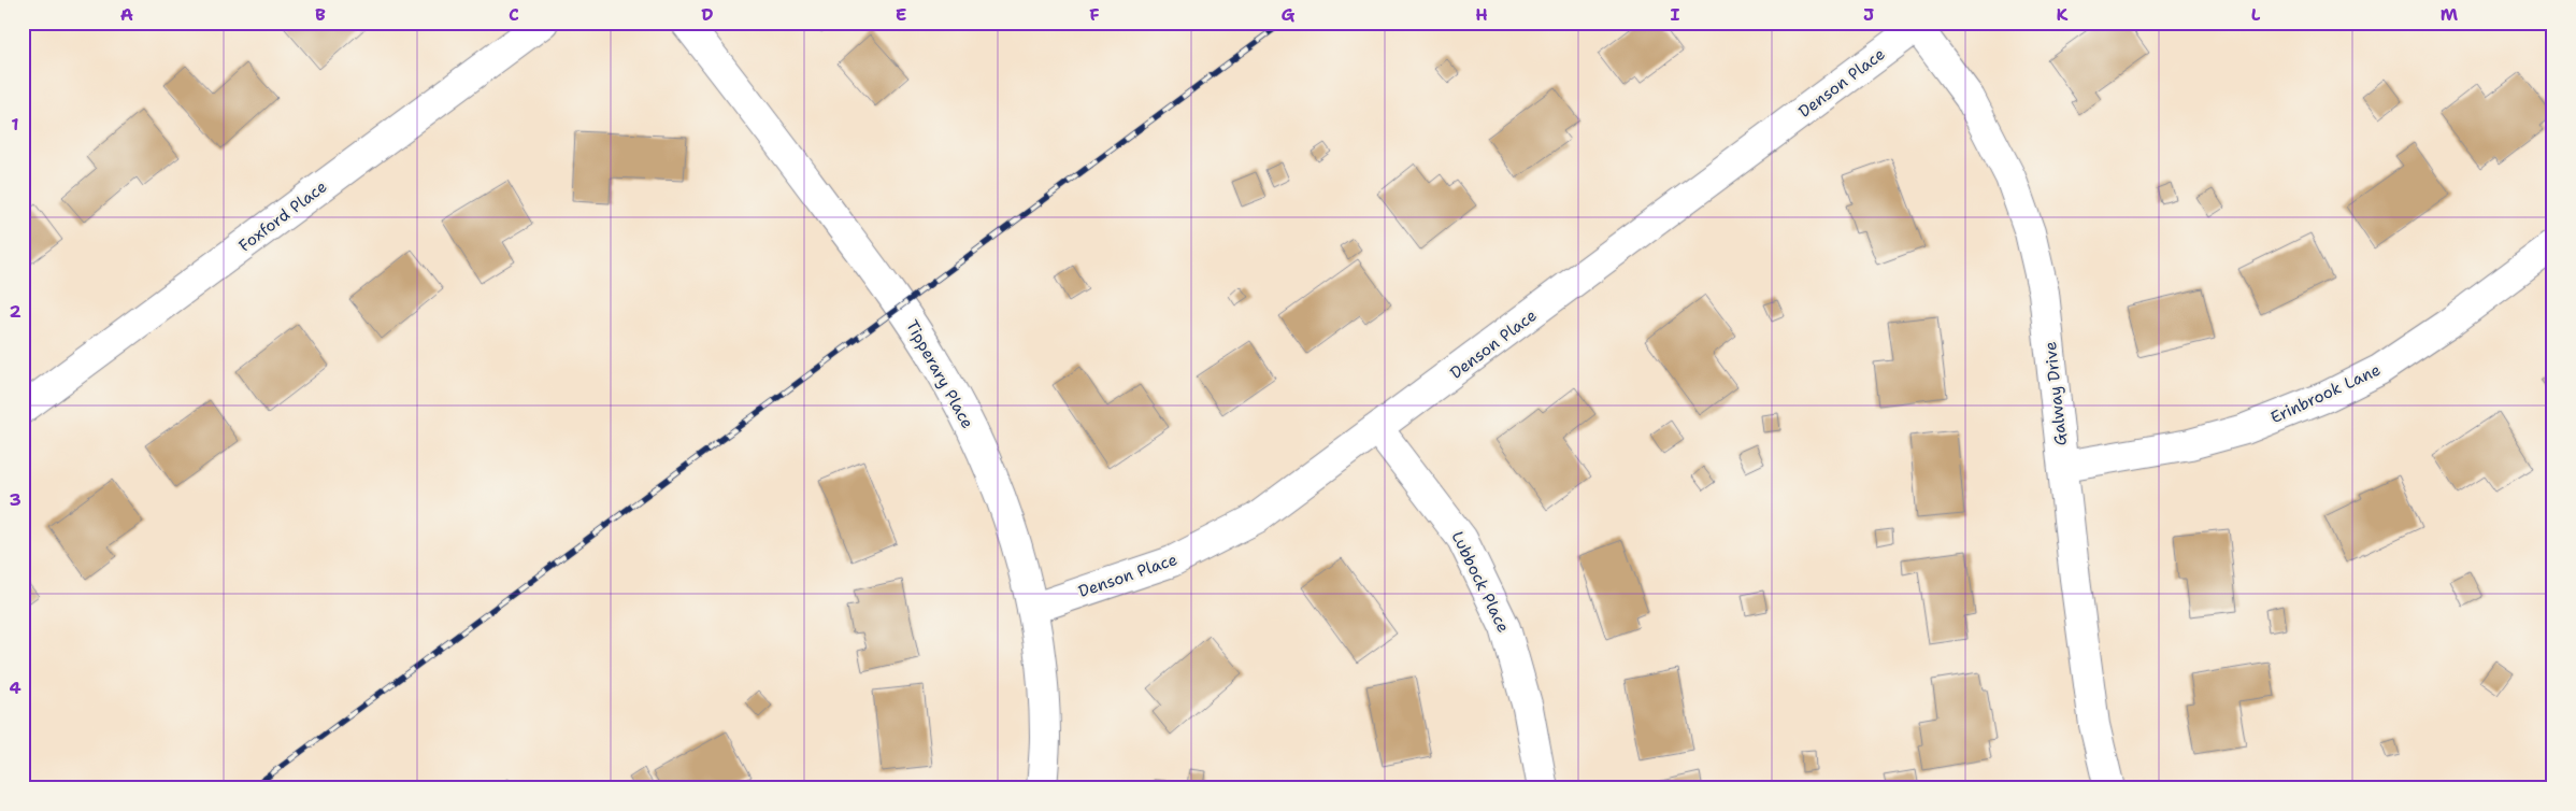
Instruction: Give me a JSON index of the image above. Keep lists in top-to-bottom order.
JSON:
{
  "streets": {
    "street": [
      "Denson Place",
      "Foxford Place",
      "Tipperary Place",
      "Galway Drive",
      "Erinbrook Lane",
      "Lubbock Place"
    ]
  },
  "crossings": [
    ["Denson Place", "Tipperary Place"],
    ["Denson Place", "Galway Drive"],
    ["Denson Place", "Lubbock Place"],
    ["Galway Drive", "Erinbrook Lane"]
  ],
  "grid": {
    "columns": [
      "A",
      "B",
      "C",
      "D",
      "E",
      "F",
      "G",
      "H",
      "I",
      "J",
      "K",
      "L",
      "M"
    ],
    "rows": [
      "1",
      "2",
      "3",
      "4"
    ]
  }
}
